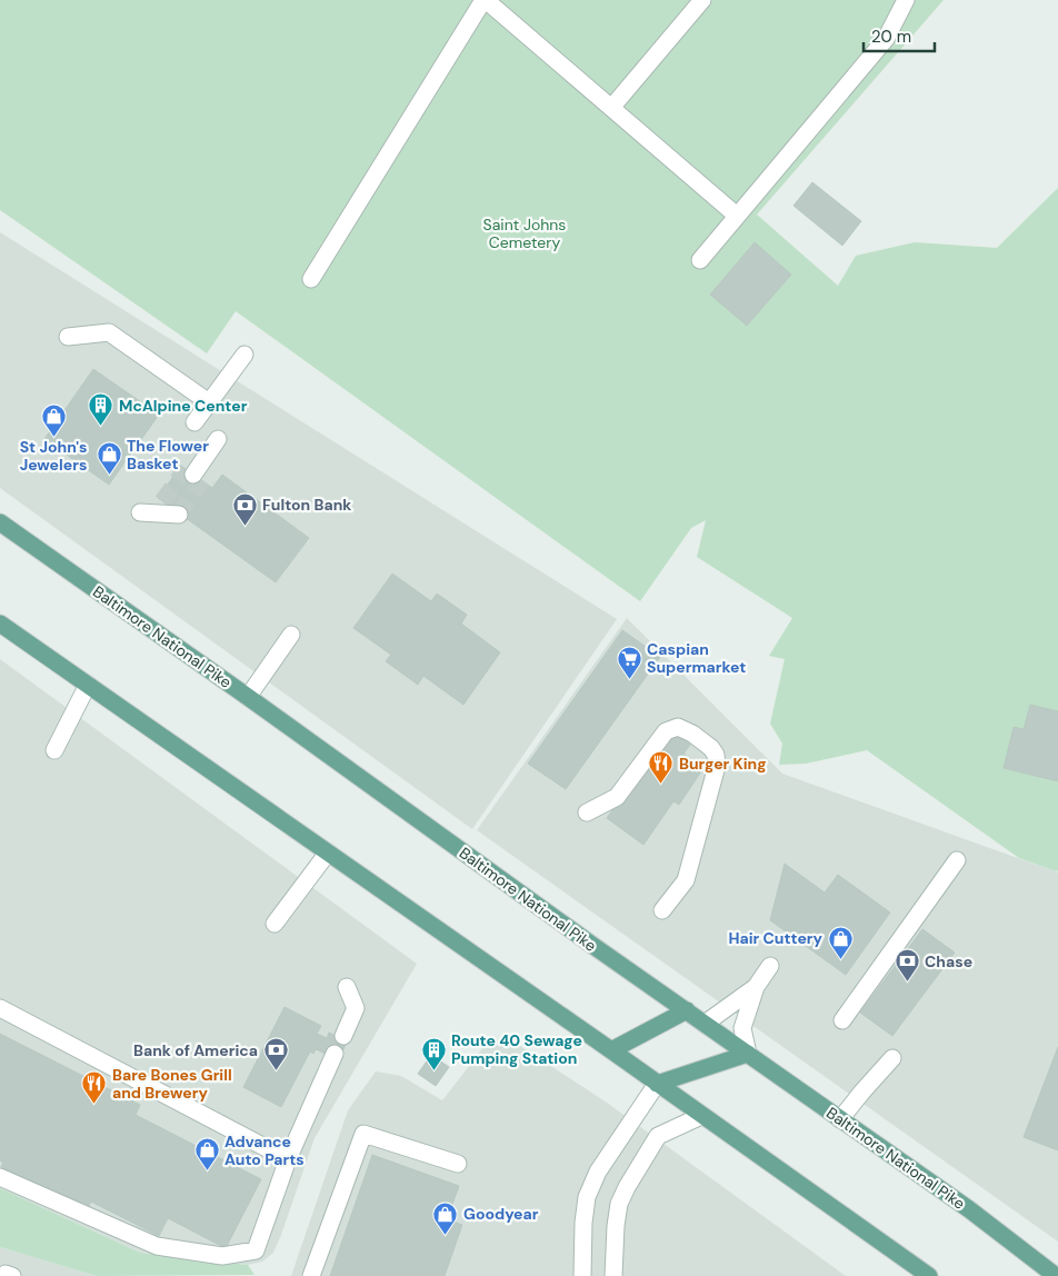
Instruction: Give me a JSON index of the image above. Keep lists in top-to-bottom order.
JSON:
{
  "streets": {
    "main road": ["Baltimore National Pike"]
  },
  "parks": ["Saint Johns Cemetery"],
  "places": {
    "building": ["McAlpine Center", "Route 40 Sewage Pumping Station"],
    "shop": [
      "St John's Jewelers",
      "The Flower Basket",
      "Hair Cuttery",
      "Advance Auto Parts",
      "Goodyear"
    ],
    "bank": ["Fulton Bank", "Chase", "Bank of America"],
    "supermarket": ["Caspian Supermarket"],
    "restaurant": ["Burger King", "Bare Bones Grill and Brewery"]
  },
  "scale_bar": "20 m"
}
